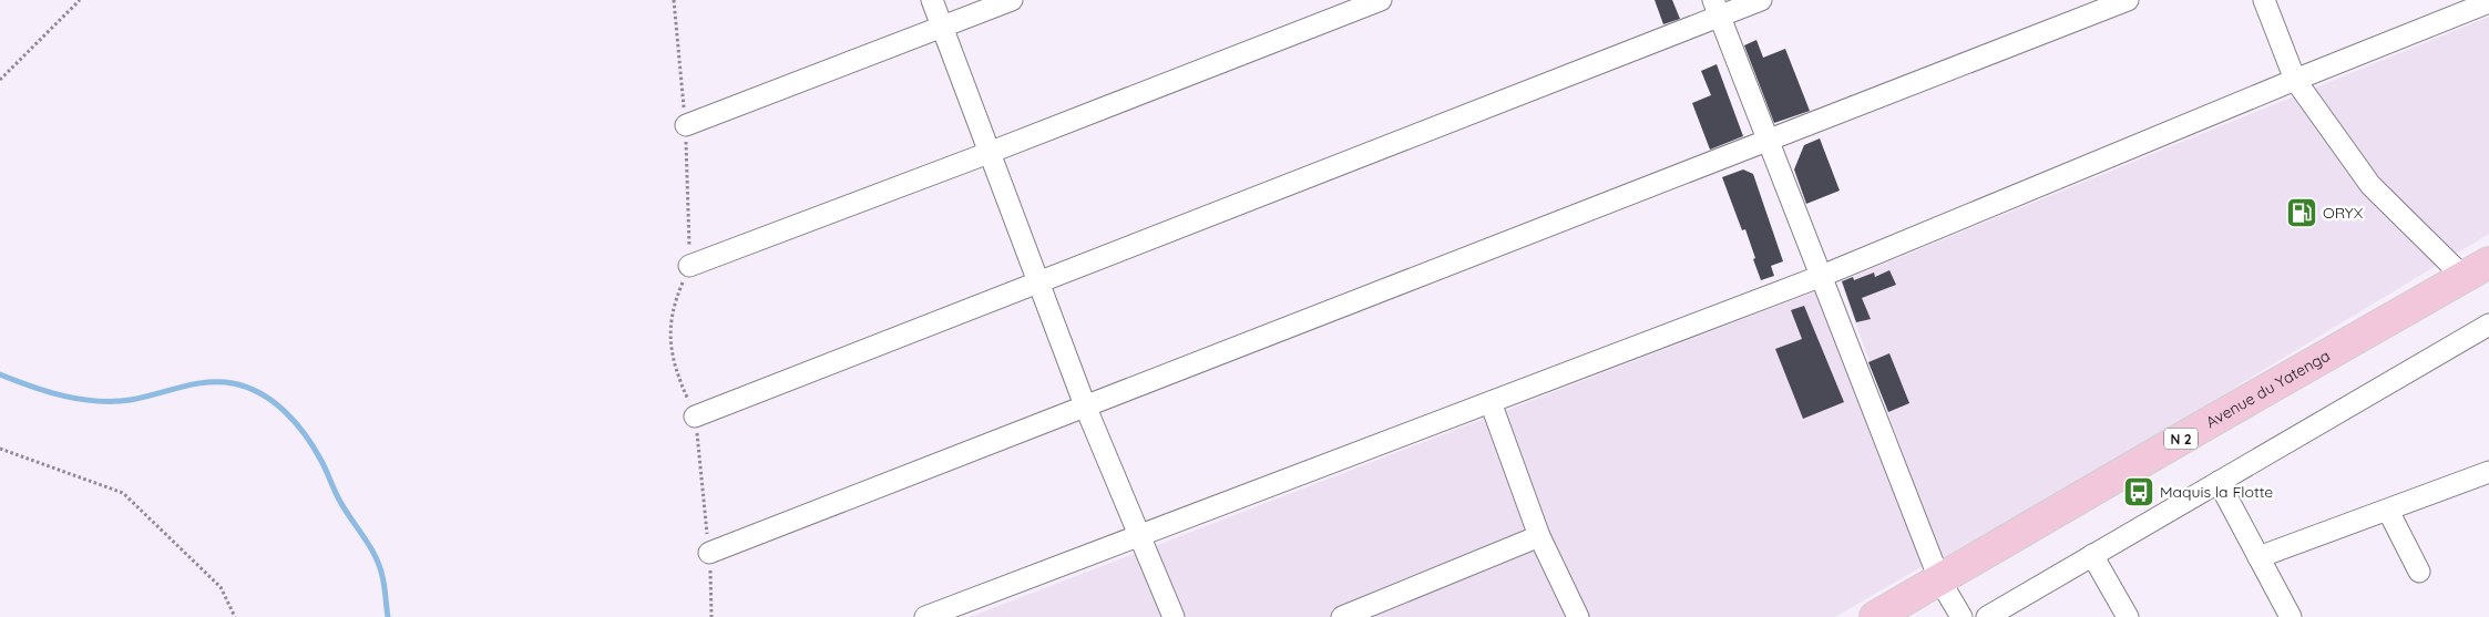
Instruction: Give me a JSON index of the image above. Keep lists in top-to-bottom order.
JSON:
{
  "streets": {
    "main road": ["Avenue du Yatenga", "N 2"]
  },
  "places": {
    "fuel station": ["ORYX"],
    "bus stop": ["Maquis la Flotte"]
  }
}
